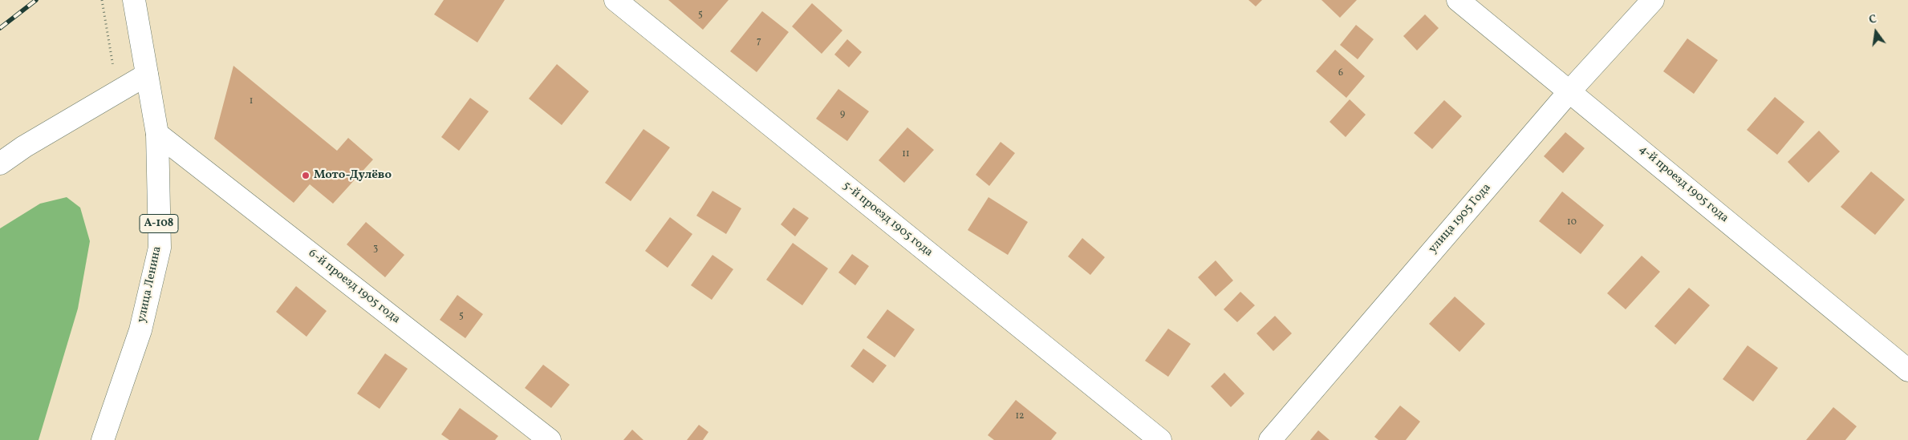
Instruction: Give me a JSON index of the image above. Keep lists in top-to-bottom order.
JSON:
{
  "streets": {
    "main road": [
      "4-й проезд 1905 года",
      "улица 1905 Года",
      "5-й проезд 1905 года",
      "А-108",
      "улица Ленина",
      "6-й проезд 1905 года"
    ]
  },
  "crossings": [
    ["4-й проезд 1905 года", "улица 1905 Года"],
    ["улица Ленина", "6-й проезд 1905 года"]
  ],
  "places": ["Мото-Дулёво"],
  "house_numbers": [
    "5",
    "7",
    "6",
    "1",
    "9",
    "11",
    "10",
    "3",
    "5",
    "12"
  ],
  "north": "top"
}
